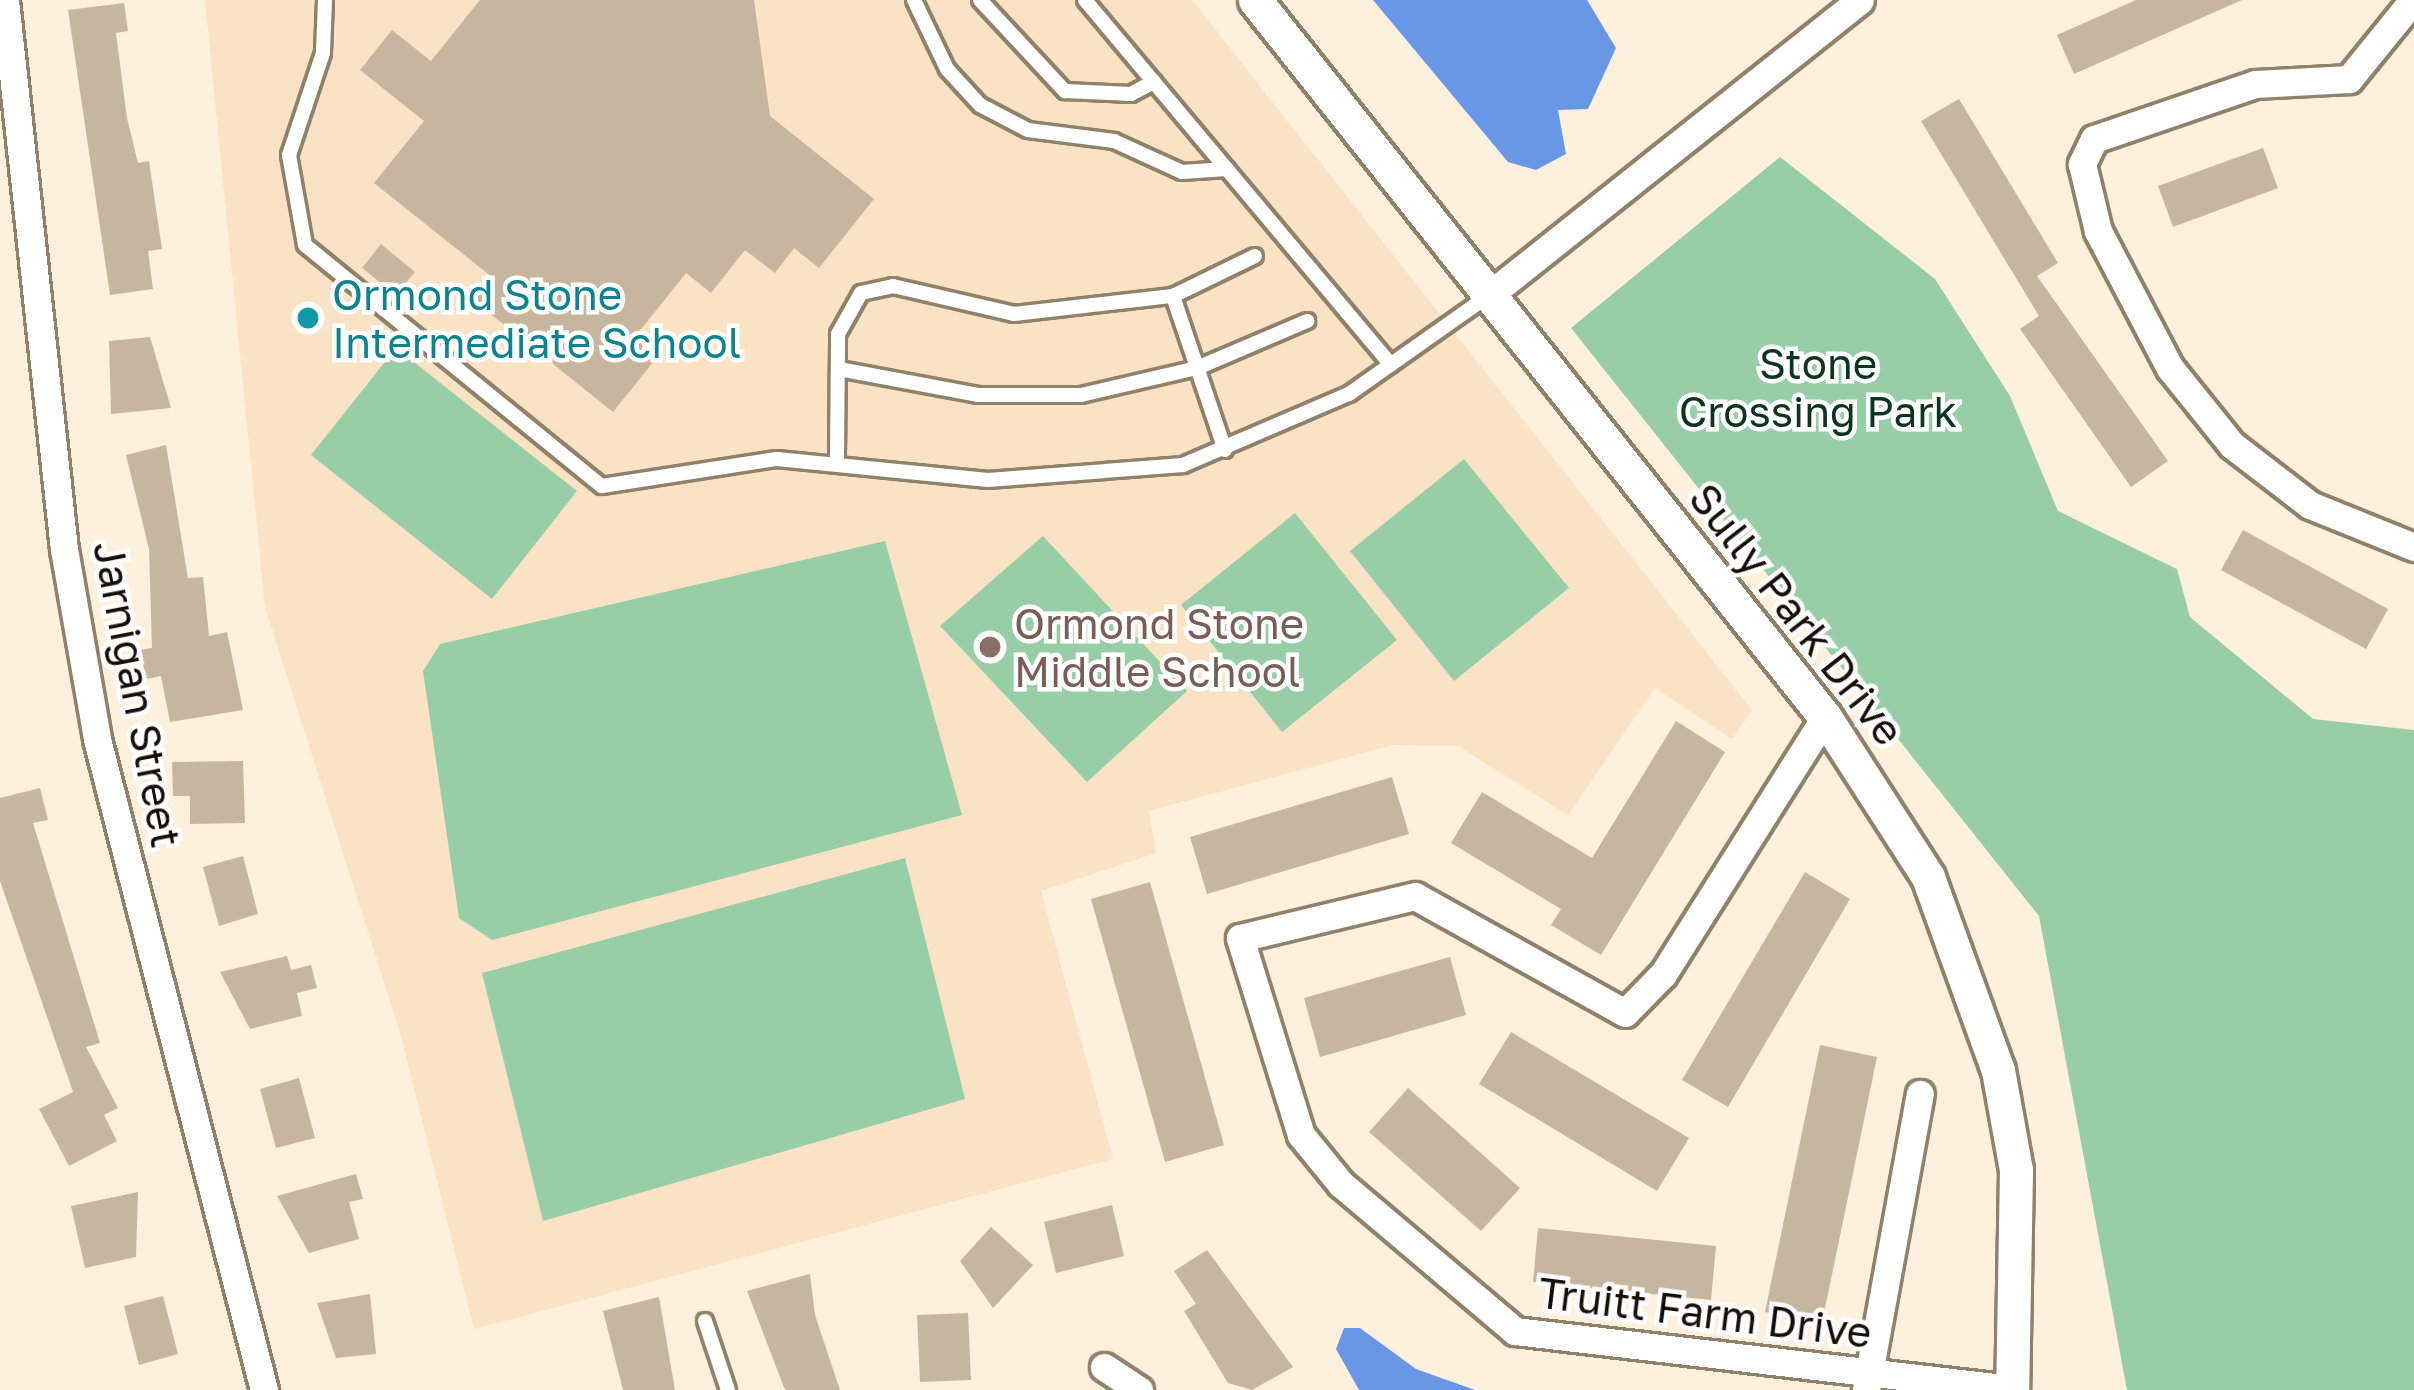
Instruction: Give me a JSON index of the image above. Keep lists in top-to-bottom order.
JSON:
{
  "streets": {
    "street": ["Sully Park Drive", "Jarnigan Street", "Truitt Farm Drive"]
  },
  "crossings": [
    ["Sully Park Drive", "Truitt Farm Drive"]
  ],
  "parks": ["Stone Crossing Park"],
  "places": ["Ormond Stone Intermediate School", "Ormond Stone Middle School"]
}
